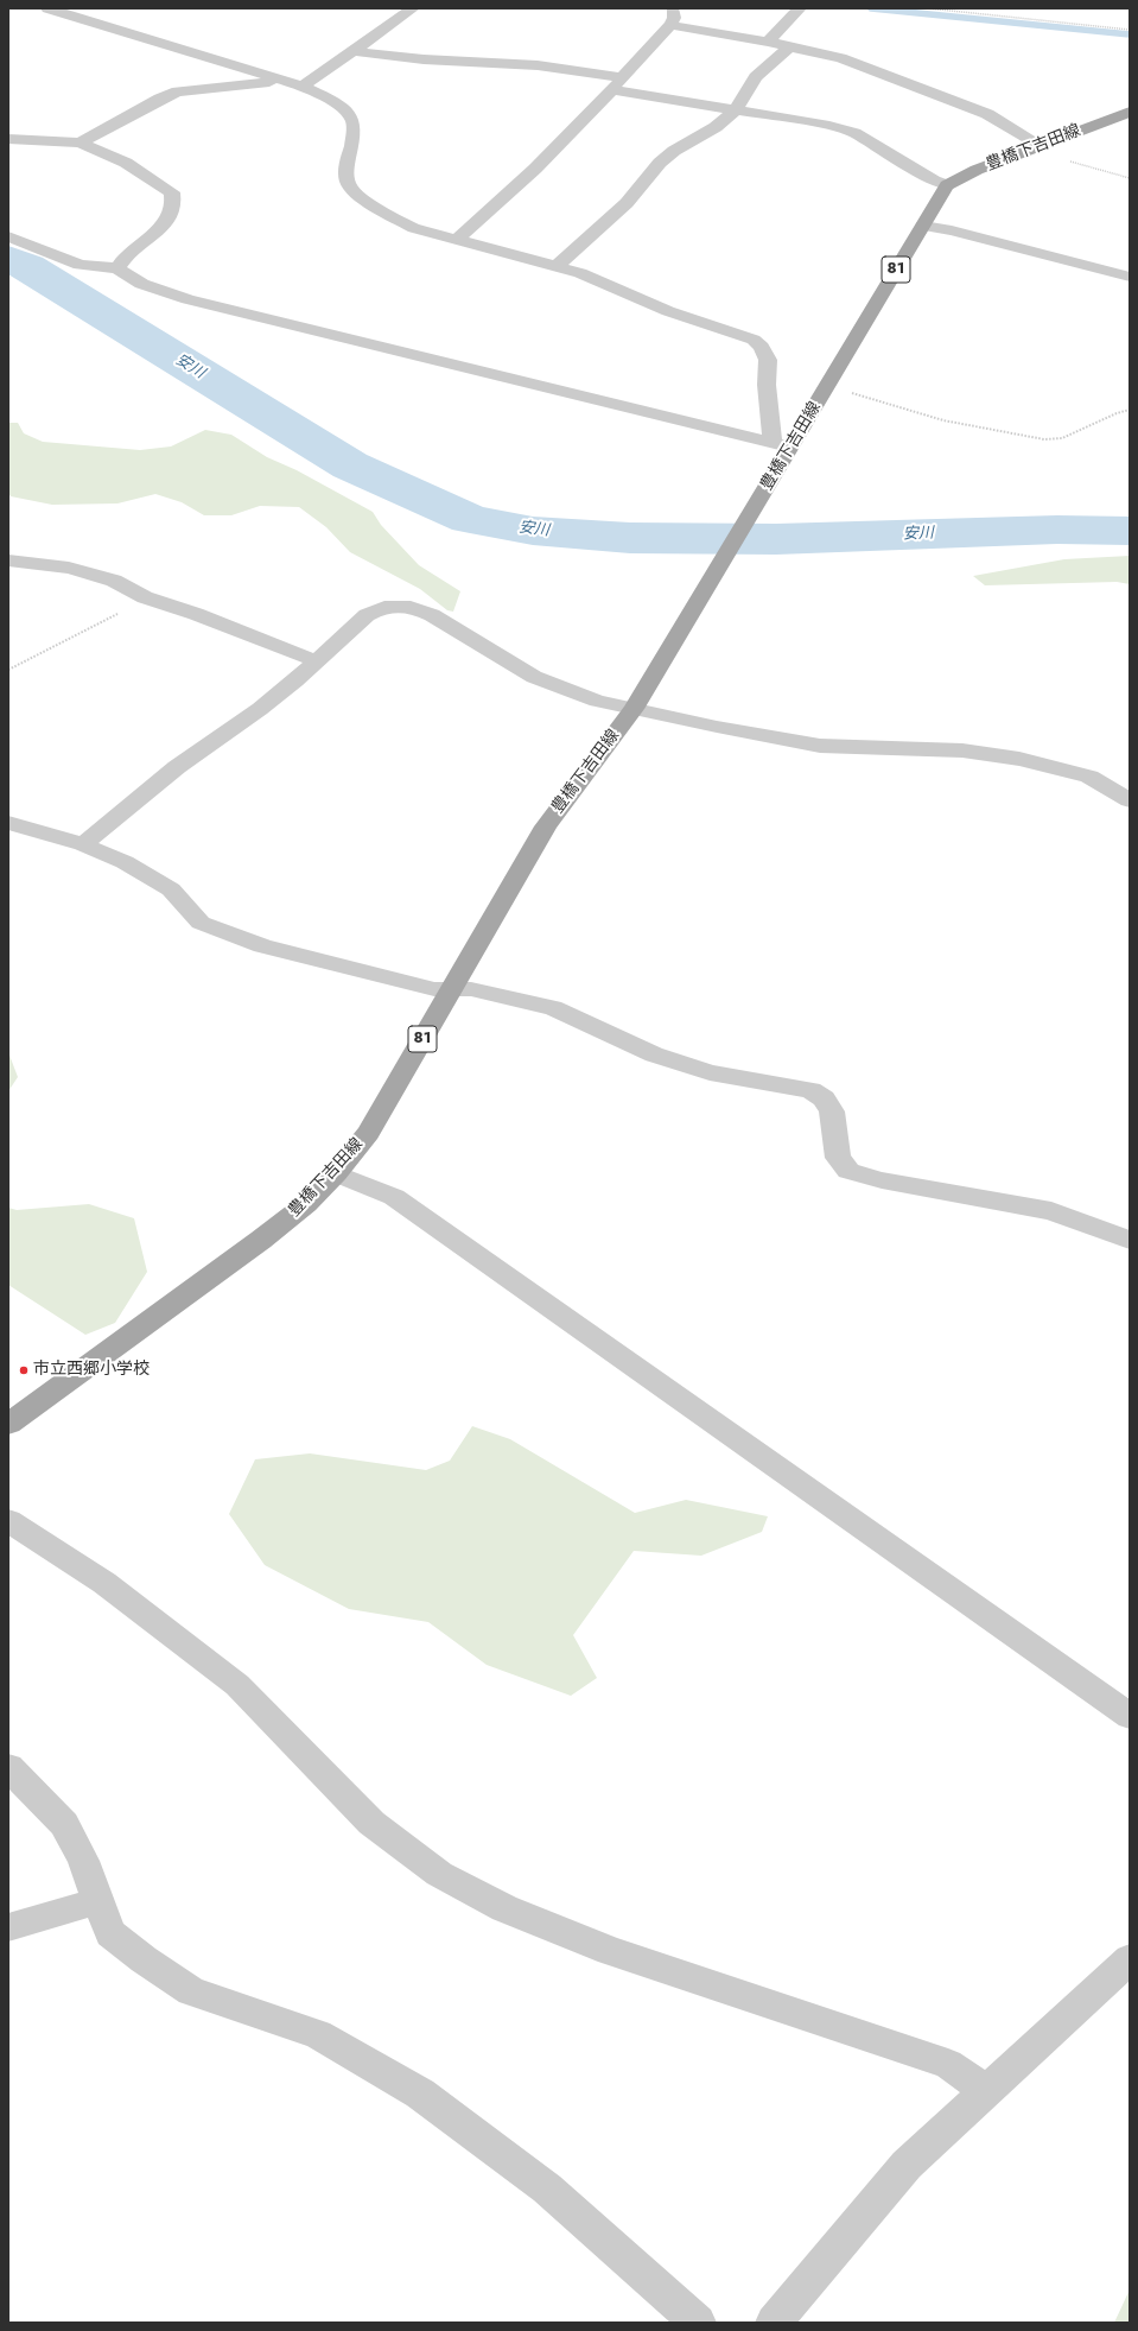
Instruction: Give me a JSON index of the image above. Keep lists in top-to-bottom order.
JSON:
{
  "streets": {
    "main road": ["豊橋下吉田線", "81"]
  },
  "water": ["安川"],
  "places": ["市立西郷小学校"]
}
